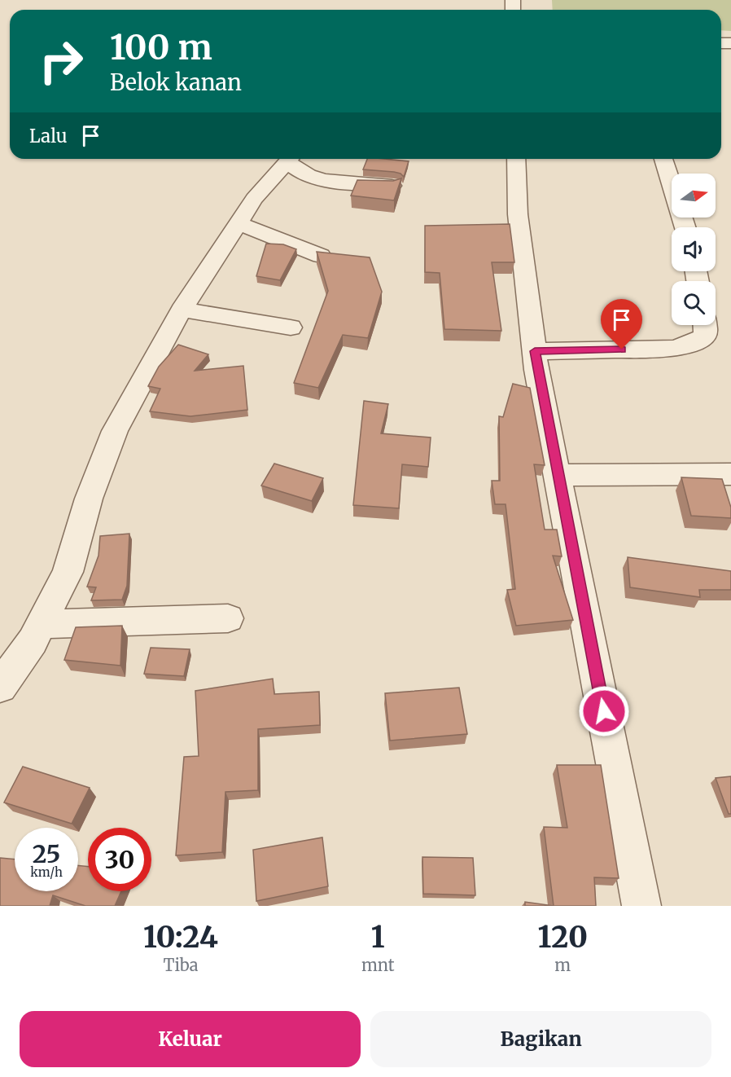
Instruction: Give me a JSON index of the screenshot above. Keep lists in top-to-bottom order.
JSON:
{
  "north": "right",
  "page": {
    "turn": ["100 m", "Belok kanan"],
    "then": "Lalu",
    "speed": "25 km/h",
    "limit": "30",
    "eta": [
      "10:24",
      "Tiba",
      "1",
      "mnt",
      "120",
      "m"
    ],
    "buttons": ["Keluar", "Bagikan"]
  }
}
